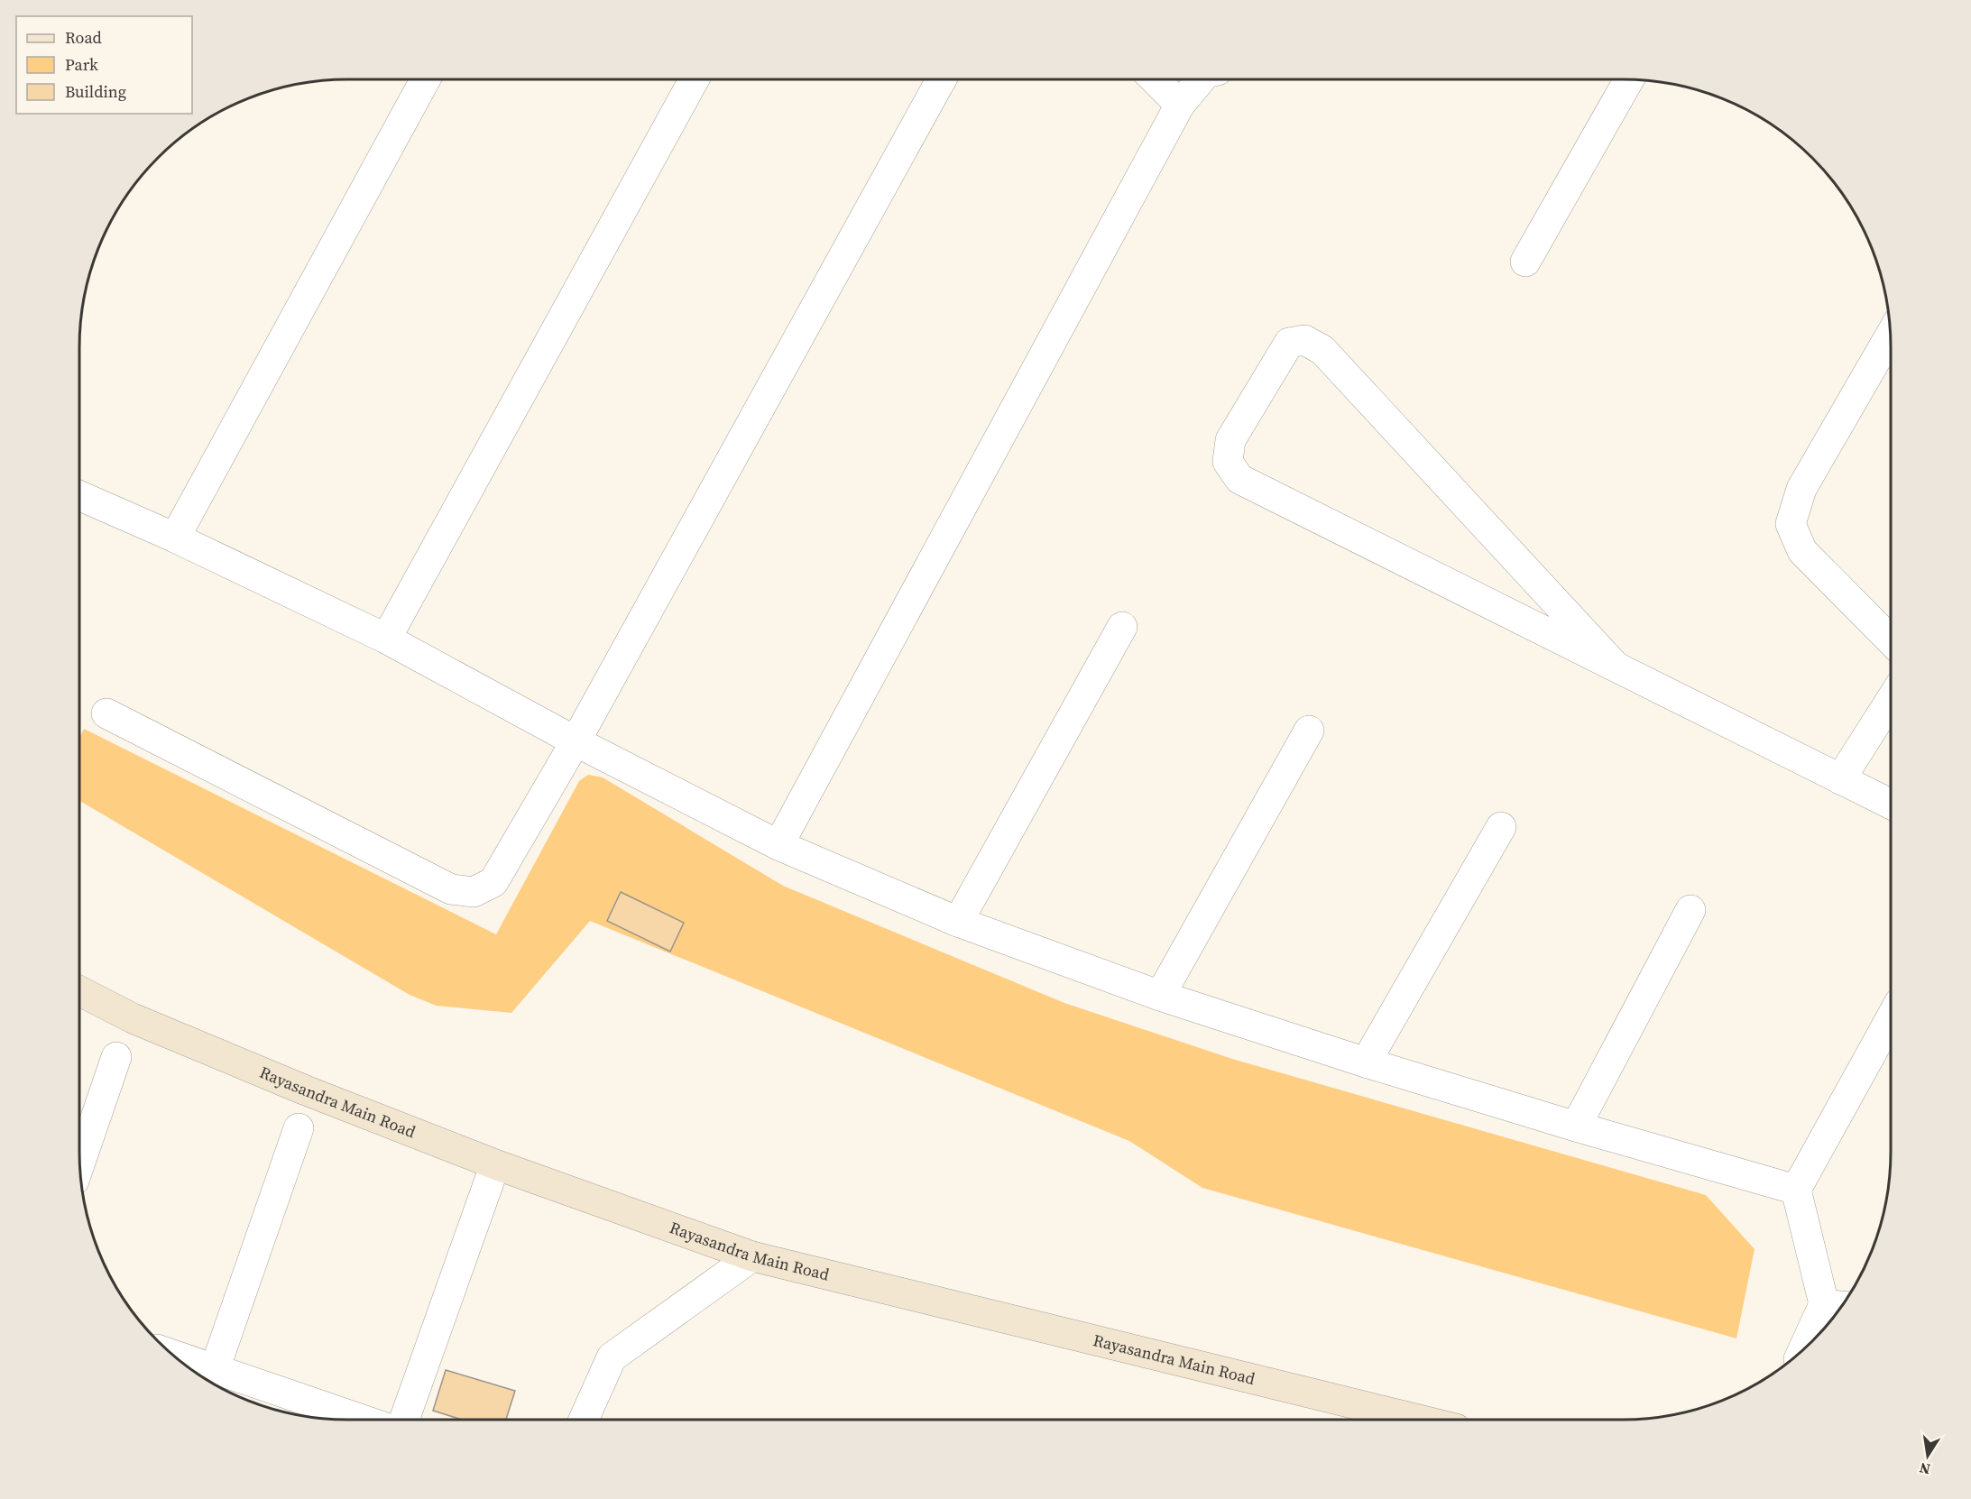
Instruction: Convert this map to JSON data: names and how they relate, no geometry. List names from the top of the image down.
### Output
{
  "streets": {
    "street": ["Rayasandra Main Road"]
  },
  "legend": ["Road", "Park", "Building"],
  "north": "bottom"
}
